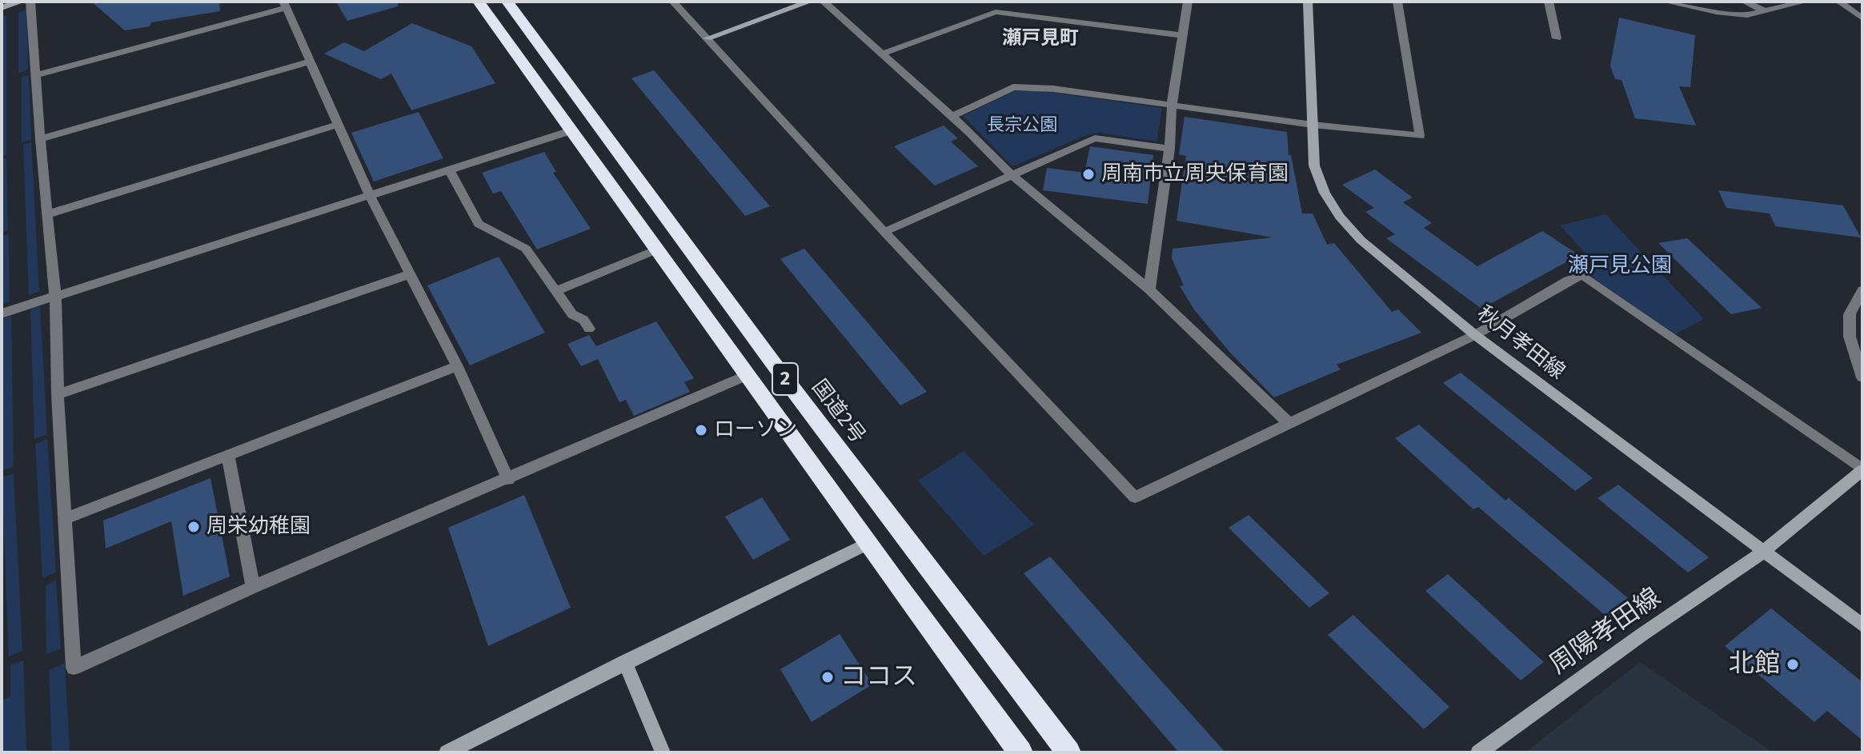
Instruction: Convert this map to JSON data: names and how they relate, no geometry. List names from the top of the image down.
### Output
{
  "streets": {
    "highway": ["2", "国道2号"],
    "street": ["秋月孝田線", "周陽孝田線"]
  },
  "crossings": [
    ["秋月孝田線", "周陽孝田線"]
  ],
  "districts": ["瀬戸見町"],
  "parks": ["長宗公園", "瀬戸見公園"],
  "places": [
    "周南市立周央保育園",
    "ローソン",
    "周栄幼稚園",
    "北館",
    "ココス"
  ]
}
